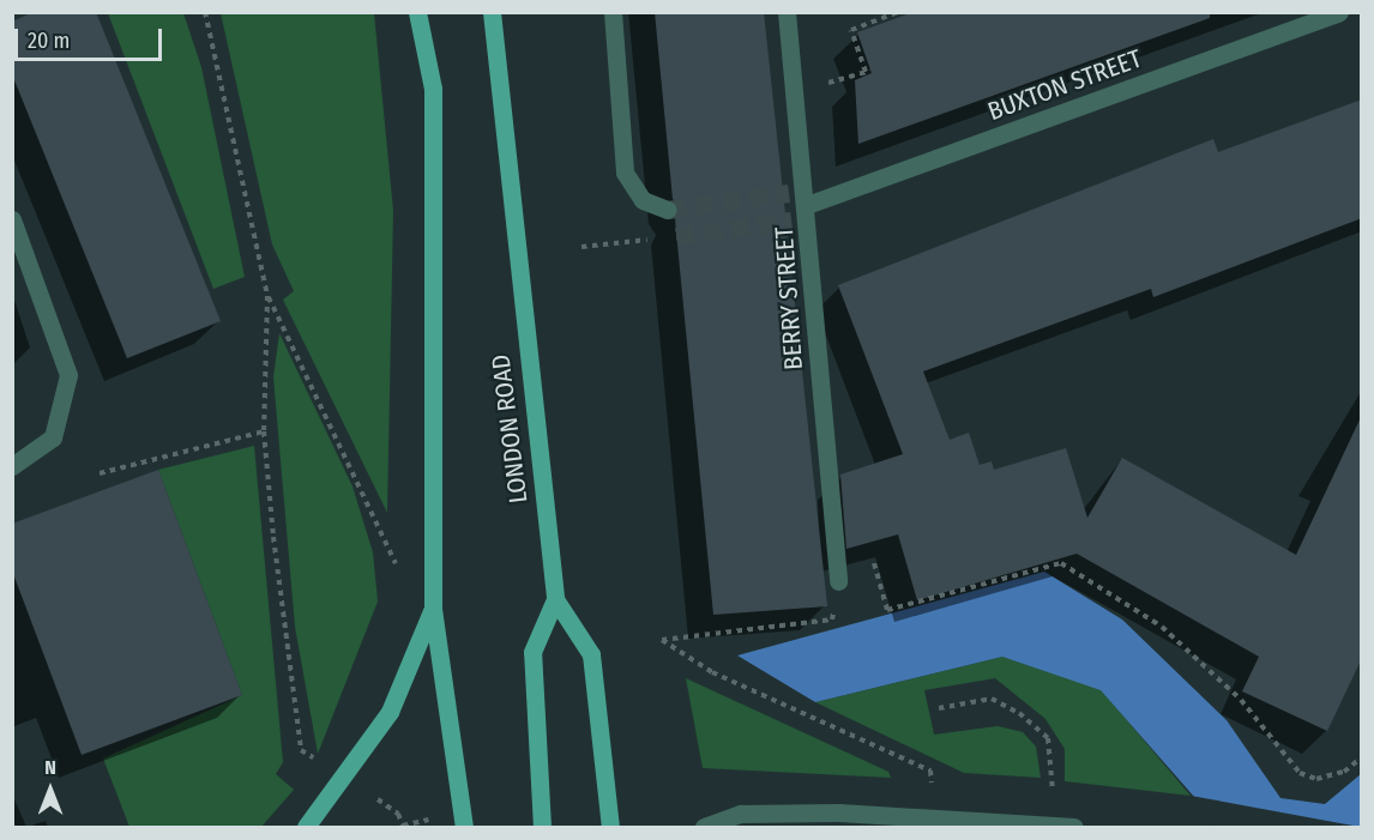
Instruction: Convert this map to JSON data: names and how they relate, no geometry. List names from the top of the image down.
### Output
{
  "streets": {
    "main road": ["LONDON ROAD"],
    "street": ["BUXTON STREET", "BERRY STREET"]
  },
  "crossings": [
    ["BUXTON STREET", "BERRY STREET"]
  ],
  "scale_bar": "20 m",
  "north": "top"
}
